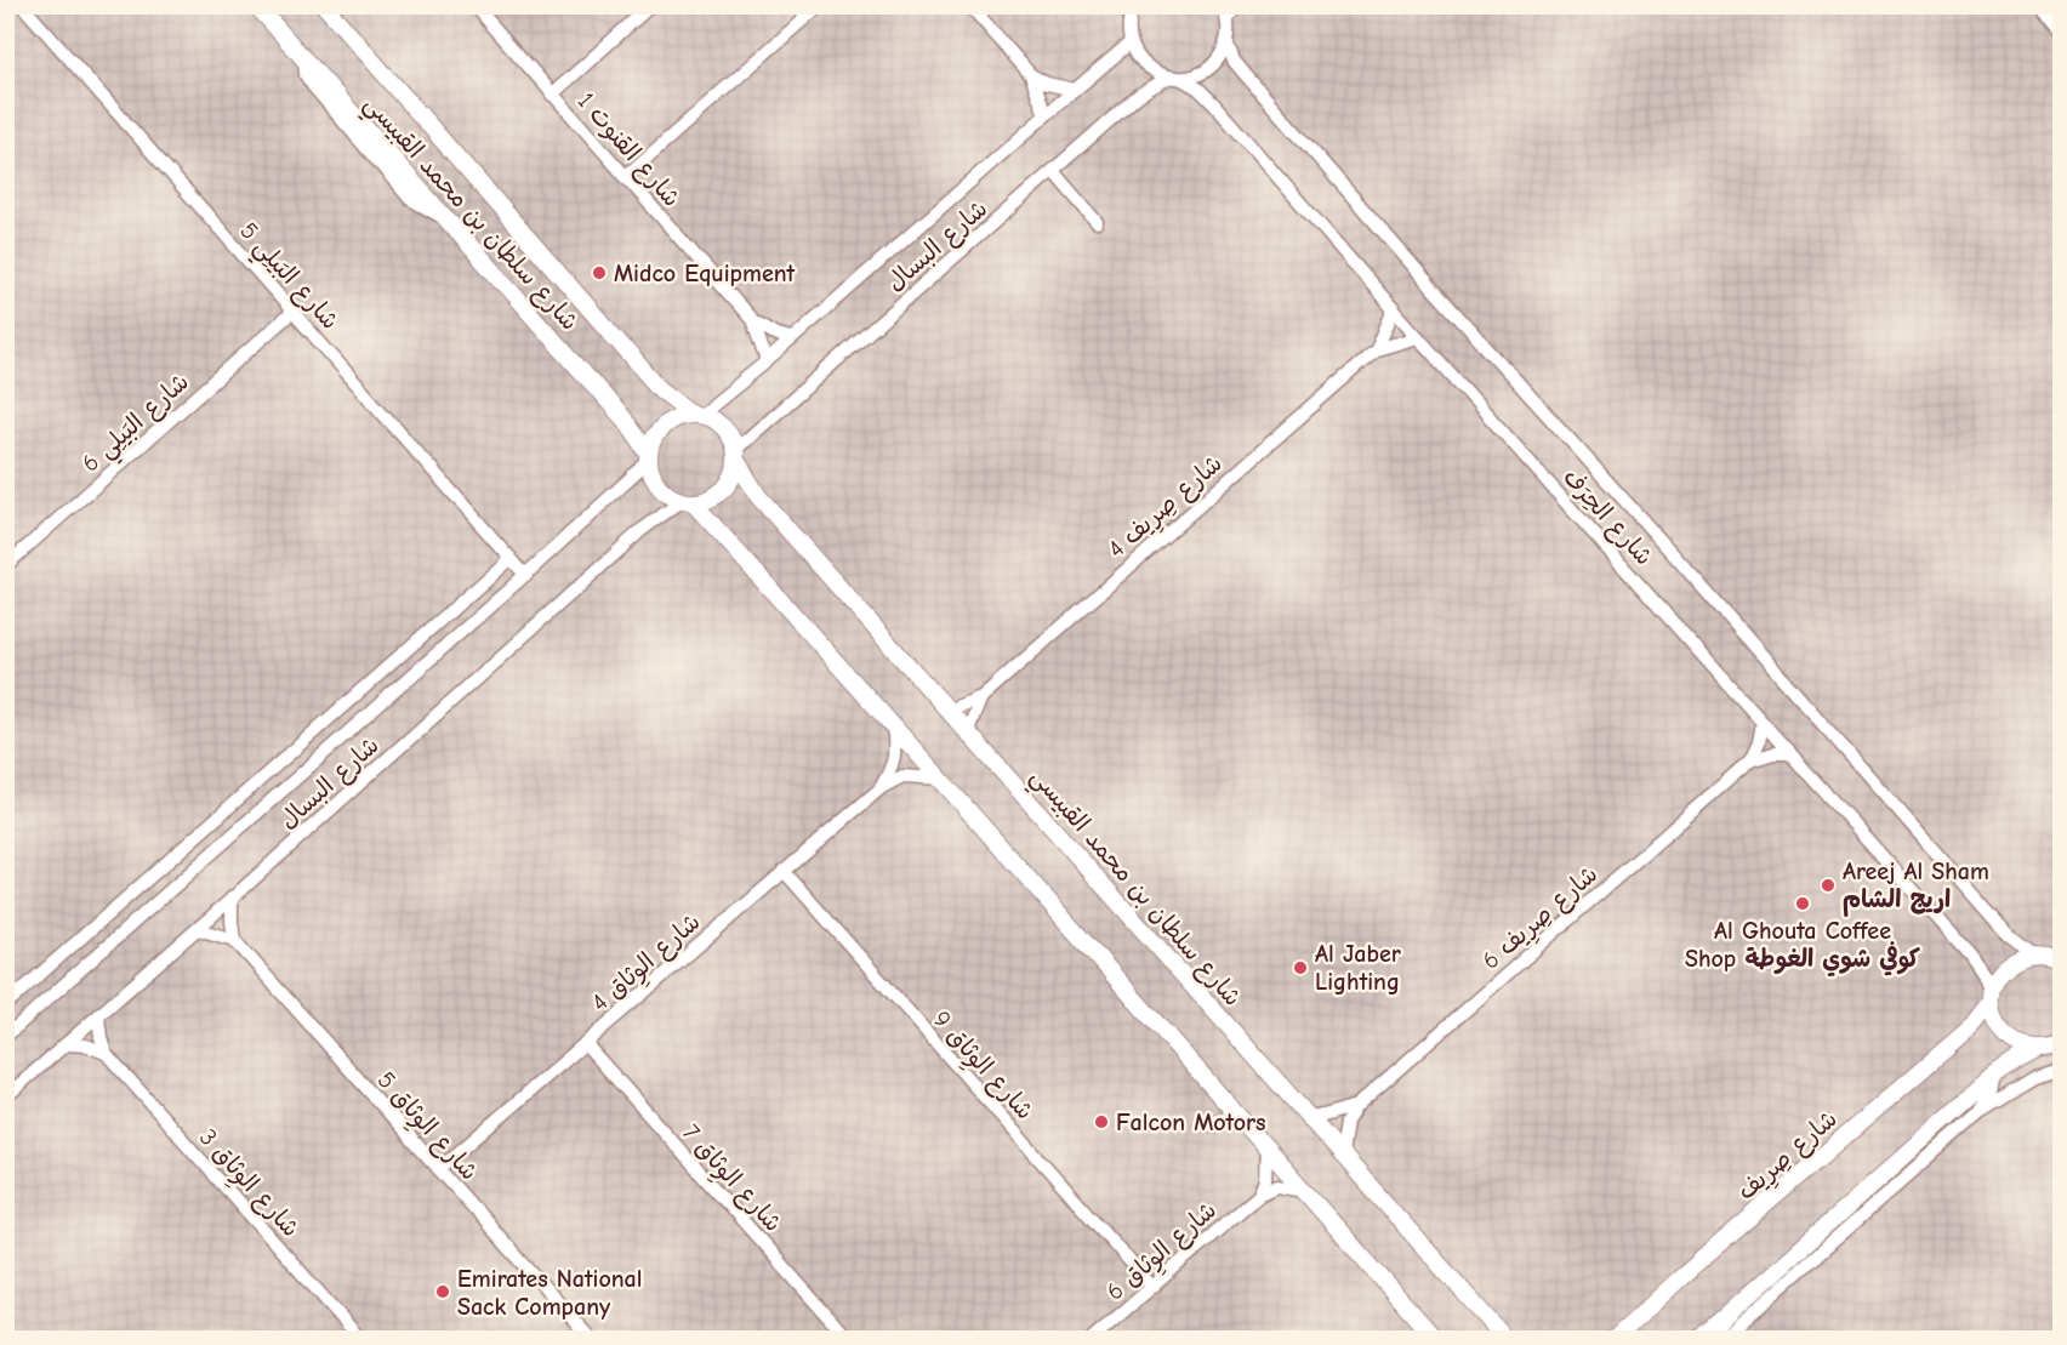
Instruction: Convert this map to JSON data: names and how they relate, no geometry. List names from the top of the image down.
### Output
{
  "streets": {
    "main road": ["شارع سلطان بن محمد القبيسي", "شارع صِرِيف"],
    "street": [
      "شارع القنوت 1",
      "شارع البسال",
      "شارع البَيلِي 5",
      "شارع البَيلِي 6",
      "شارع صِرِيف 4",
      "شارع الحِرَف",
      "شارع صِرِيف 6",
      "شارع الوِثاق 4",
      "شارع الوِثاق 9",
      "شارع الوِثاق 5",
      "شارع الوِثاق 7",
      "شارع الوِثاق 3",
      "شارع الوِثاق 6"
    ]
  },
  "crossings": [
    ["شارع القنوت 1", "شارع البسال"],
    ["شارع سلطان بن محمد القبيسي", "شارع البسال"],
    ["شارع سلطان بن محمد القبيسي", "شارع صِرِيف 4"],
    ["شارع سلطان بن محمد القبيسي", "شارع صِرِيف 6"],
    ["شارع البسال", "شارع البَيلِي 5"],
    ["شارع البسال", "شارع الحِرَف"],
    ["شارع البَيلِي 5", "شارع البَيلِي 6"],
    ["شارع صِرِيف 4", "شارع الحِرَف"],
    ["شارع الحِرَف", "شارع صِرِيف 6"],
    ["شارع الحِرَف", "شارع صِرِيف"],
    ["شارع الوِثاق 4", "شارع الوِثاق 9"],
    ["شارع الوِثاق 4", "شارع الوِثاق 5"],
    ["شارع الوِثاق 4", "شارع الوِثاق 7"],
    ["شارع الوِثاق 9", "شارع الوِثاق 6"]
  ],
  "places": [
    "Midco Equipment",
    "Areej Al Sham اريج الشام",
    "Al Ghouta Coffee Shop كوفي شوي الغوطة",
    "Al Jaber Lighting",
    "Falcon Motors",
    "Emirates National Sack Company"
  ]
}
